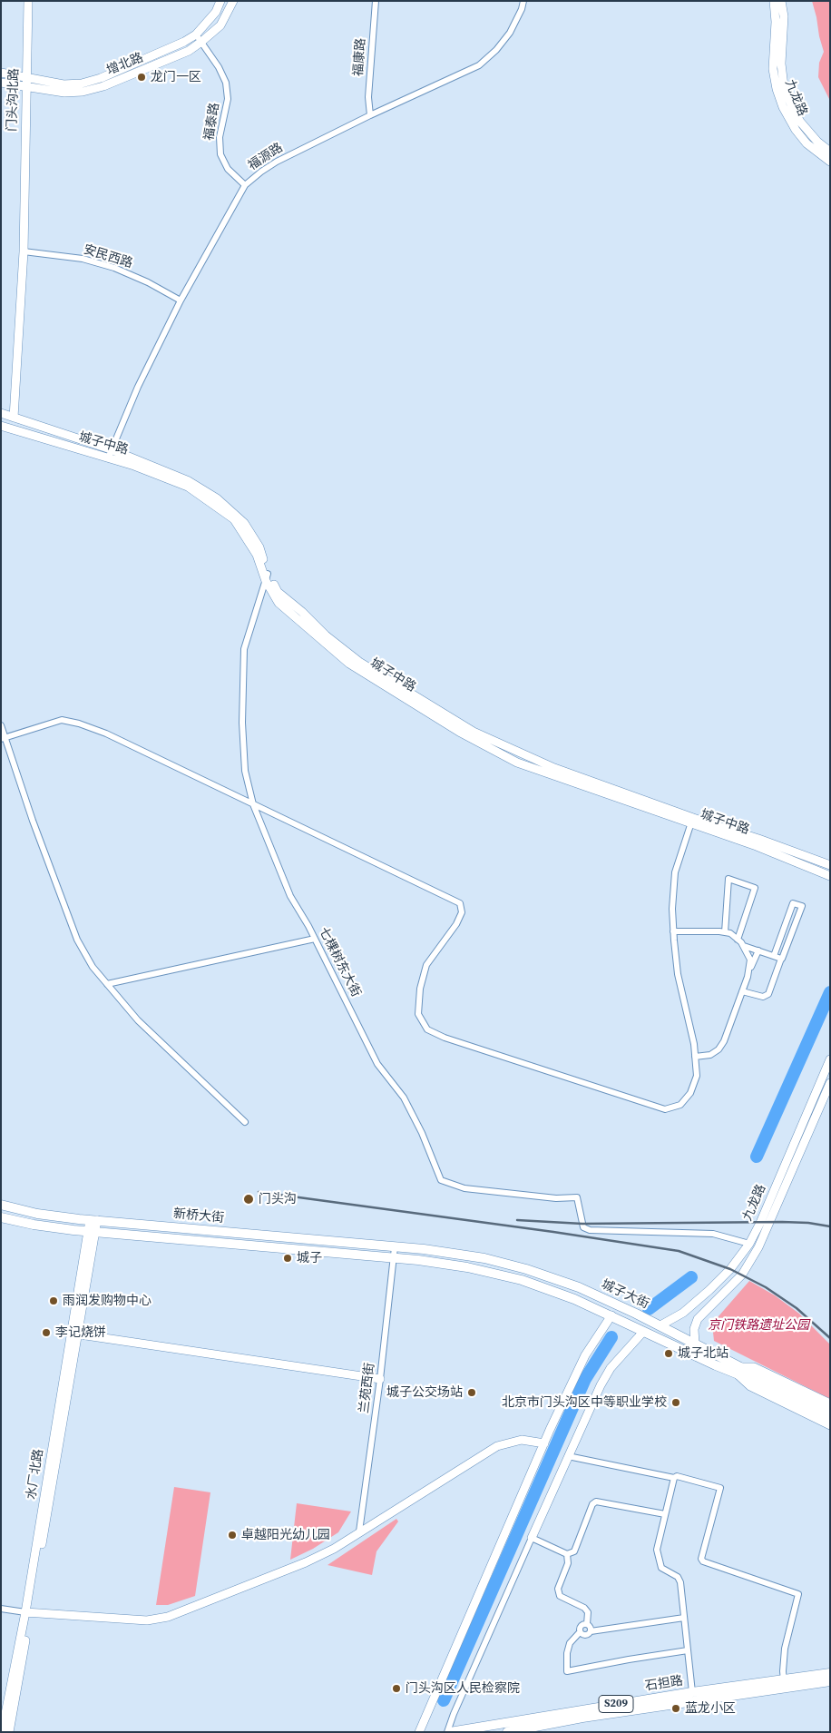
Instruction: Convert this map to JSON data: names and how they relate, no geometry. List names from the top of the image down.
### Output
{
  "streets": {
    "main road": [
      "新桥大街",
      "城子大街",
      "石担路",
      "S209"
    ],
    "street": [
      "福康路",
      "增北路",
      "九龙路",
      "门头沟北路",
      "福泰路",
      "福源路",
      "安民西路",
      "城子中路",
      "七棵树东大街",
      "兰苑西街",
      "水厂北路"
    ]
  },
  "crossings": [
    ["福康路", "福源路"],
    ["增北路", "门头沟北路"],
    ["增北路", "福泰路"],
    ["九龙路", "七棵树东大街"],
    ["九龙路", "城子大街"],
    ["门头沟北路", "安民西路"],
    ["门头沟北路", "城子中路"],
    ["福泰路", "福源路"],
    ["福源路", "安民西路"],
    ["福源路", "城子中路"],
    ["城子中路", "七棵树东大街"],
    ["新桥大街", "城子大街"],
    ["新桥大街", "兰苑西街"],
    ["新桥大街", "水厂北路"],
    ["城子大街", "兰苑西街"]
  ],
  "parks": ["京门铁路遗址公园"],
  "places": [
    "龙门一区",
    "门头沟",
    "城子",
    "雨润发购物中心",
    "李记烧饼",
    "城子北站",
    "城子公交场站",
    "北京市门头沟区中等职业学校",
    "卓越阳光幼儿园",
    "门头沟区人民检察院",
    "蓝龙小区"
  ]
}
